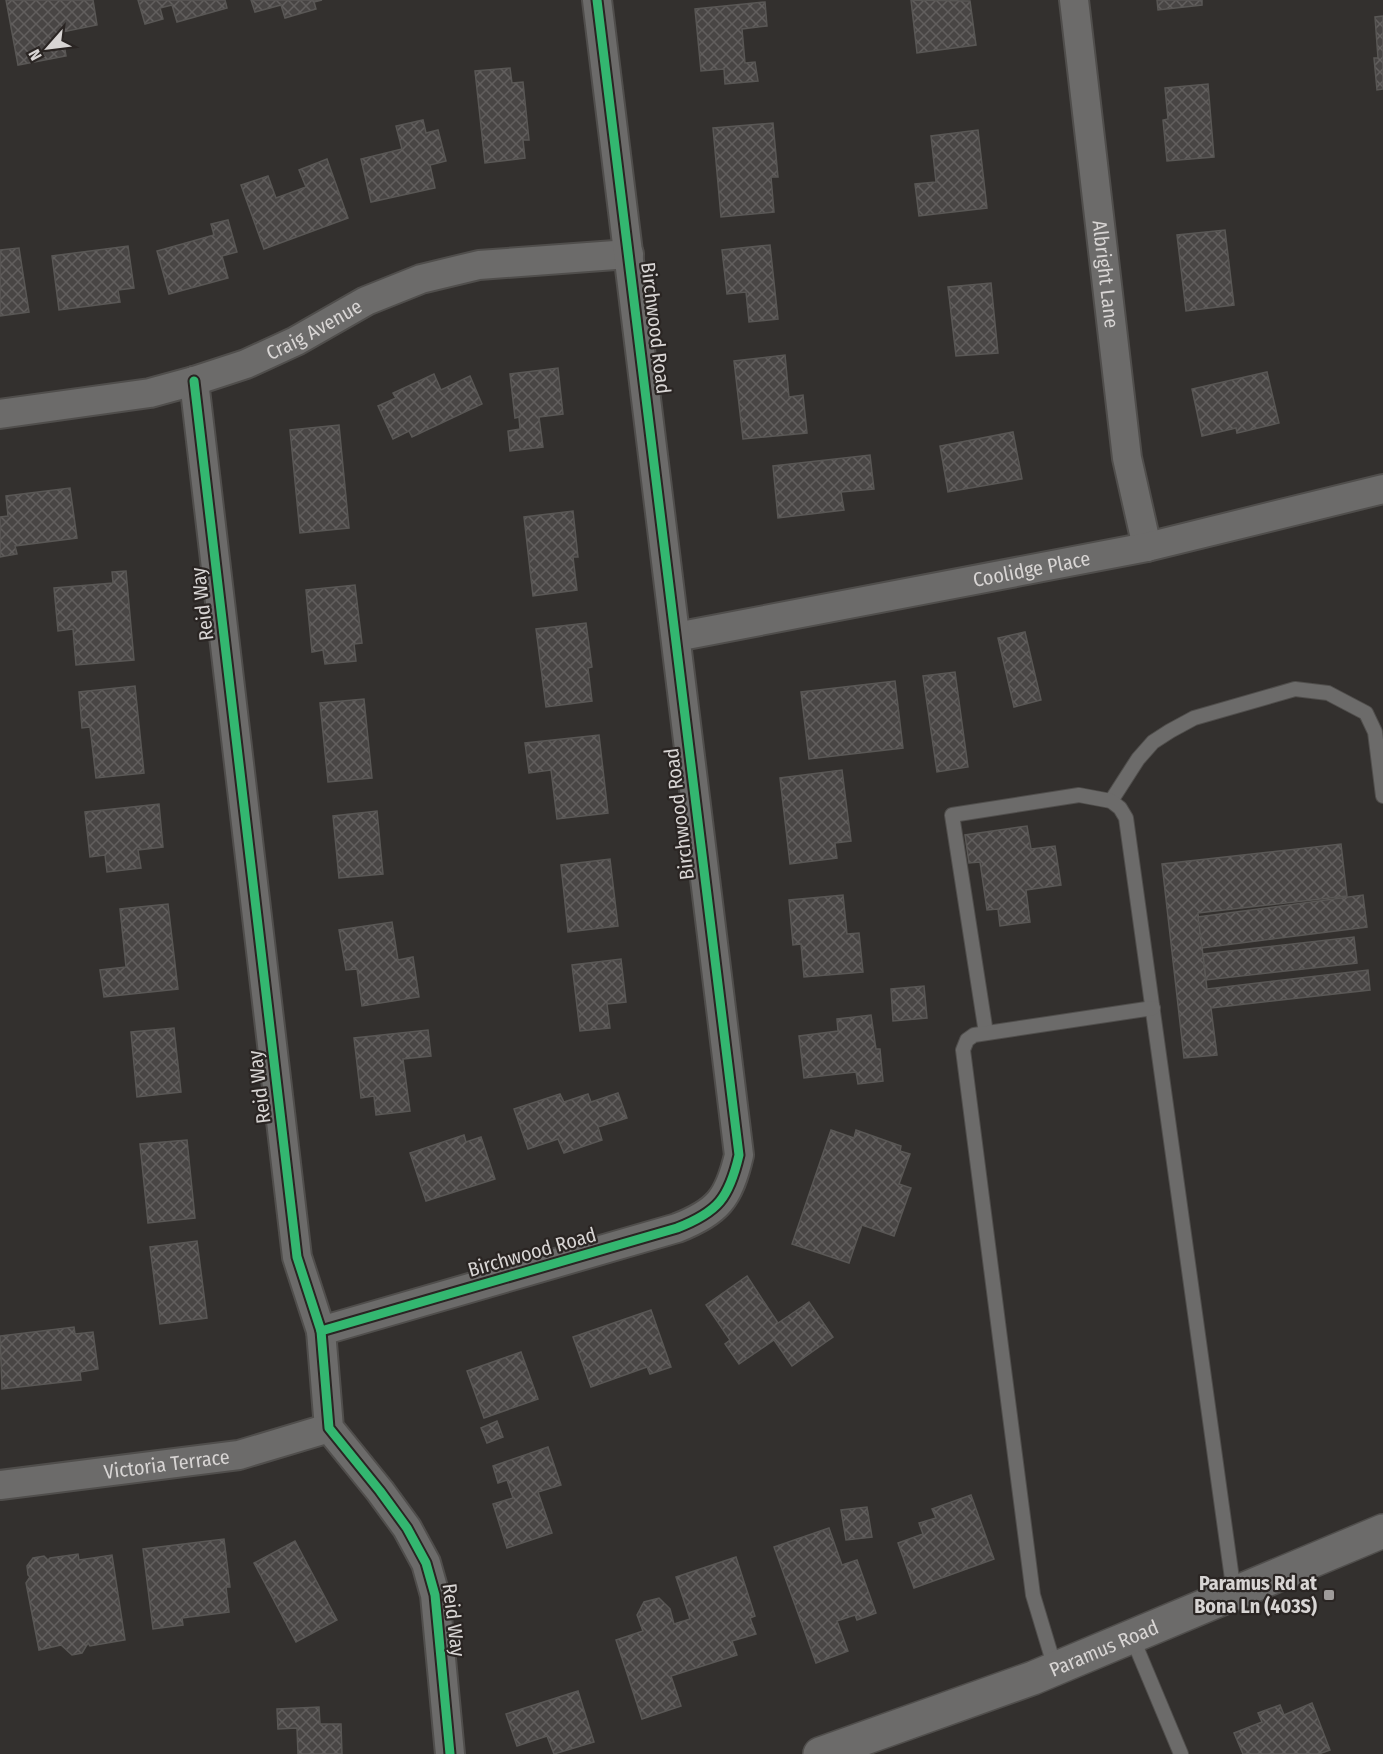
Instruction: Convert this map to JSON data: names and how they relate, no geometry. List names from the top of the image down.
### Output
{
  "streets": {
    "main road": ["Paramus Road"],
    "street": [
      "Albright Lane",
      "Birchwood Road",
      "Craig Avenue",
      "Coolidge Place",
      "Reid Way",
      "Victoria Terrace"
    ]
  },
  "crossings": [
    ["Albright Lane", "Coolidge Place"],
    ["Birchwood Road", "Craig Avenue"],
    ["Birchwood Road", "Coolidge Place"],
    ["Birchwood Road", "Reid Way"],
    ["Craig Avenue", "Reid Way"],
    ["Reid Way", "Victoria Terrace"]
  ],
  "places": {
    "transit": ["Paramus Rd at Bona Ln (403S)"]
  },
  "north": "bottom left"
}
